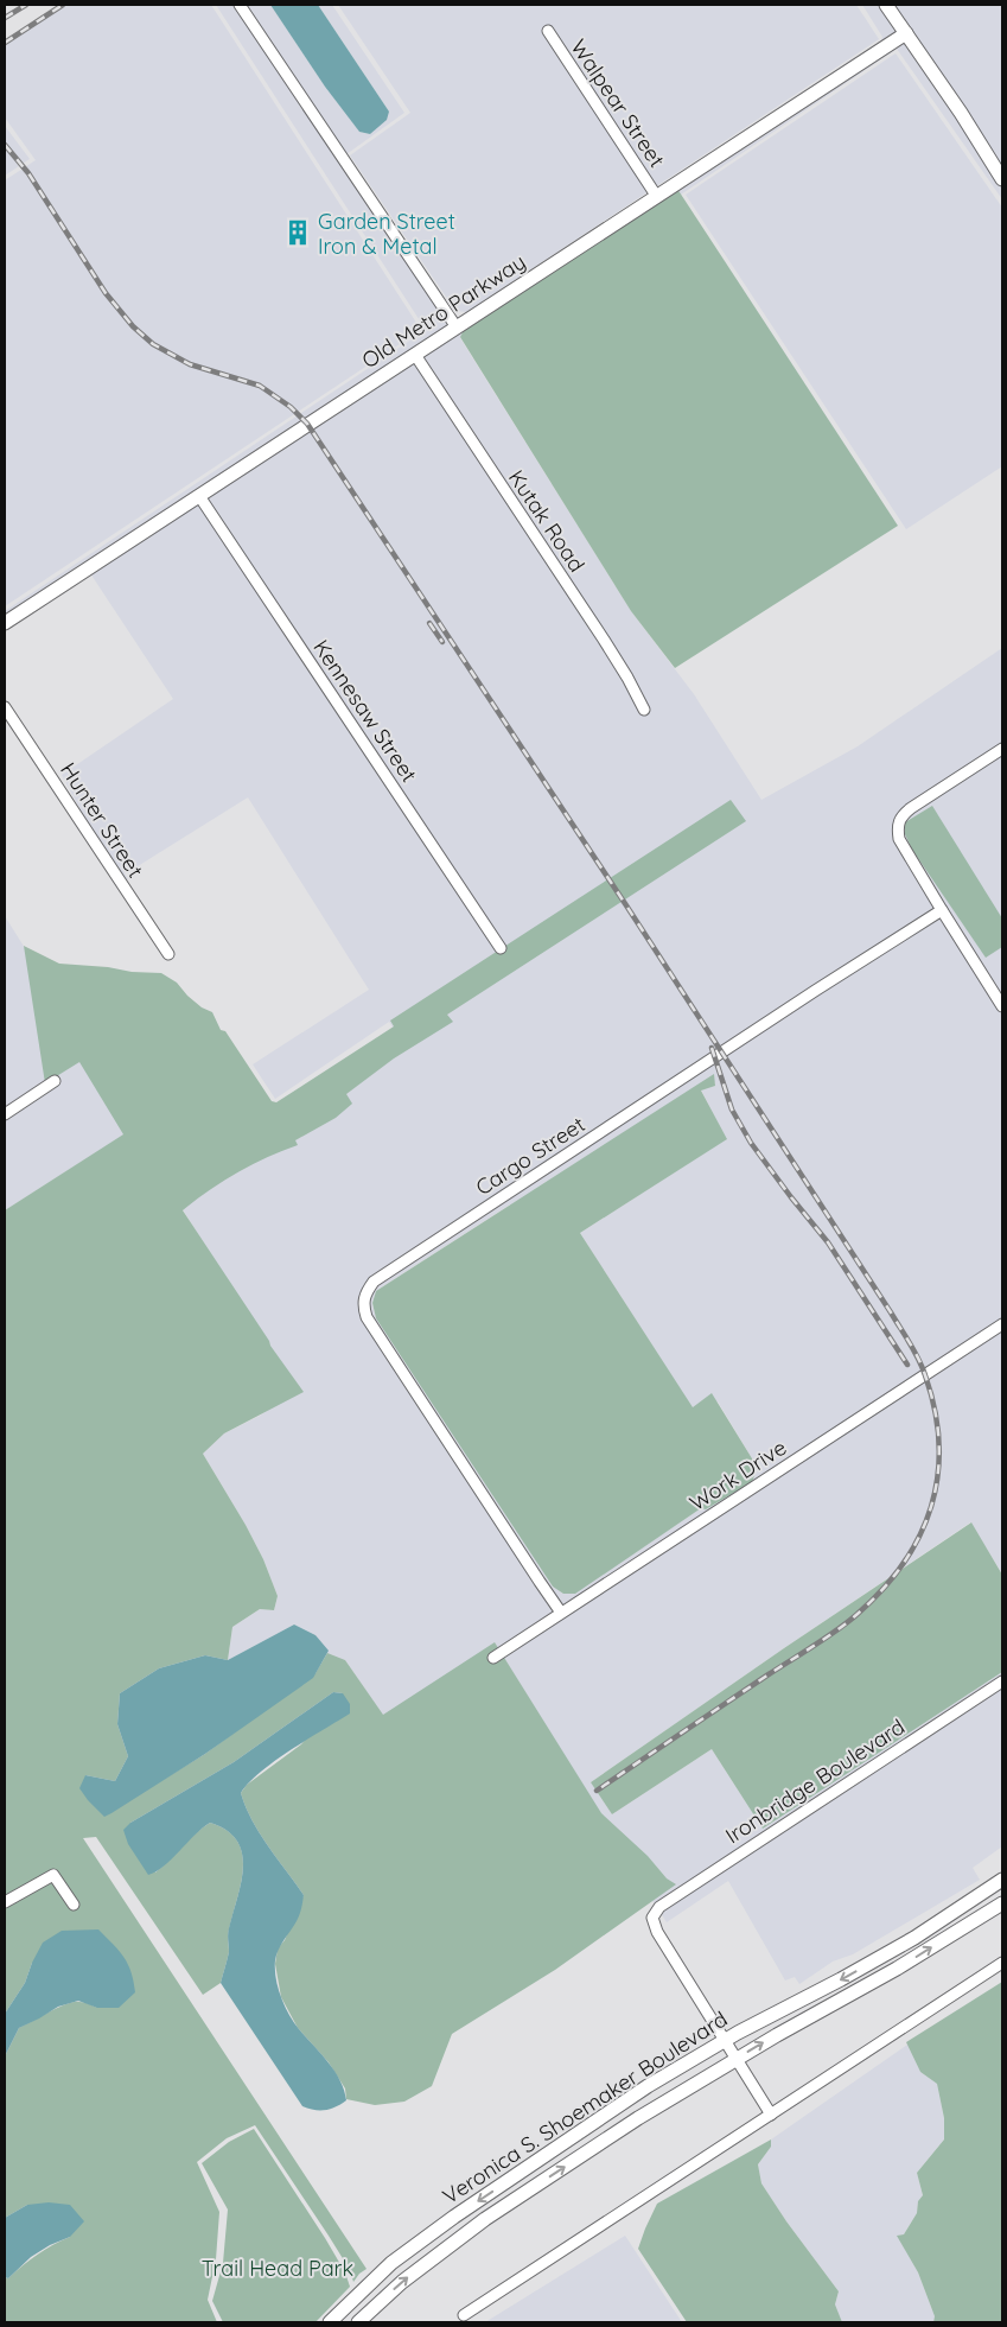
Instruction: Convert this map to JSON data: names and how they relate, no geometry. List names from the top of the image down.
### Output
{
  "streets": {
    "street": [
      "Walpear Street",
      "Old Metro Parkway",
      "Kutak Road",
      "Kennesaw Street",
      "Hunter Street",
      "Cargo Street",
      "Work Drive",
      "Ironbridge Boulevard",
      "Veronica S. Shoemaker Boulevard"
    ]
  },
  "crossings": [
    ["Walpear Street", "Old Metro Parkway"],
    ["Old Metro Parkway", "Kutak Road"],
    ["Old Metro Parkway", "Kennesaw Street"],
    ["Cargo Street", "Work Drive"],
    ["Ironbridge Boulevard", "Veronica S. Shoemaker Boulevard"]
  ],
  "parks": ["Trail Head Park"],
  "places": {
    "building": ["Garden Street Iron & Metal"]
  }
}
